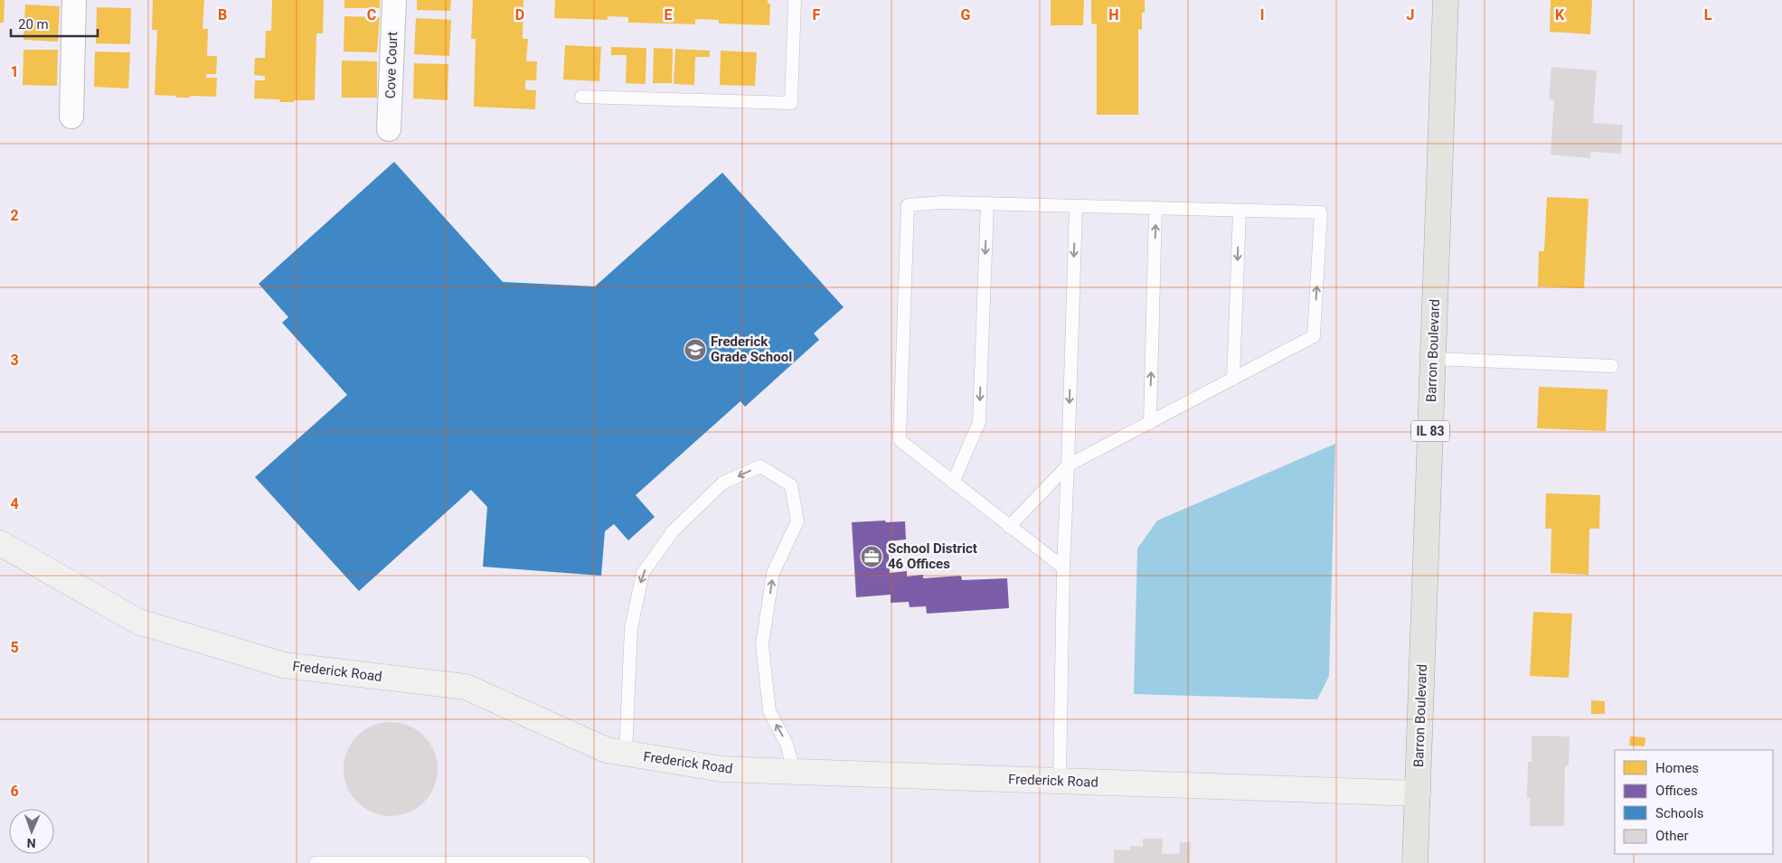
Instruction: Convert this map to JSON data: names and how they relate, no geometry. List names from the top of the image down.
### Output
{
  "streets": {
    "main road": ["Barron Boulevard", "IL 83"],
    "street": ["Cove Court", "Frederick Road"]
  },
  "crossings": [
    ["Barron Boulevard", "Frederick Road"]
  ],
  "places": {
    "school or university": ["Frederick Grade School"],
    "office": ["School District 46 Offices"]
  },
  "legend": [
    "Homes",
    "Offices",
    "Schools",
    "Other"
  ],
  "scale_bar": "20 m",
  "north": "bottom",
  "grid": {
    "columns": [
      "B",
      "C",
      "D",
      "E",
      "F",
      "G",
      "H",
      "I",
      "J",
      "K",
      "L"
    ],
    "rows": [
      "1",
      "2",
      "3",
      "4",
      "5",
      "6"
    ]
  }
}
